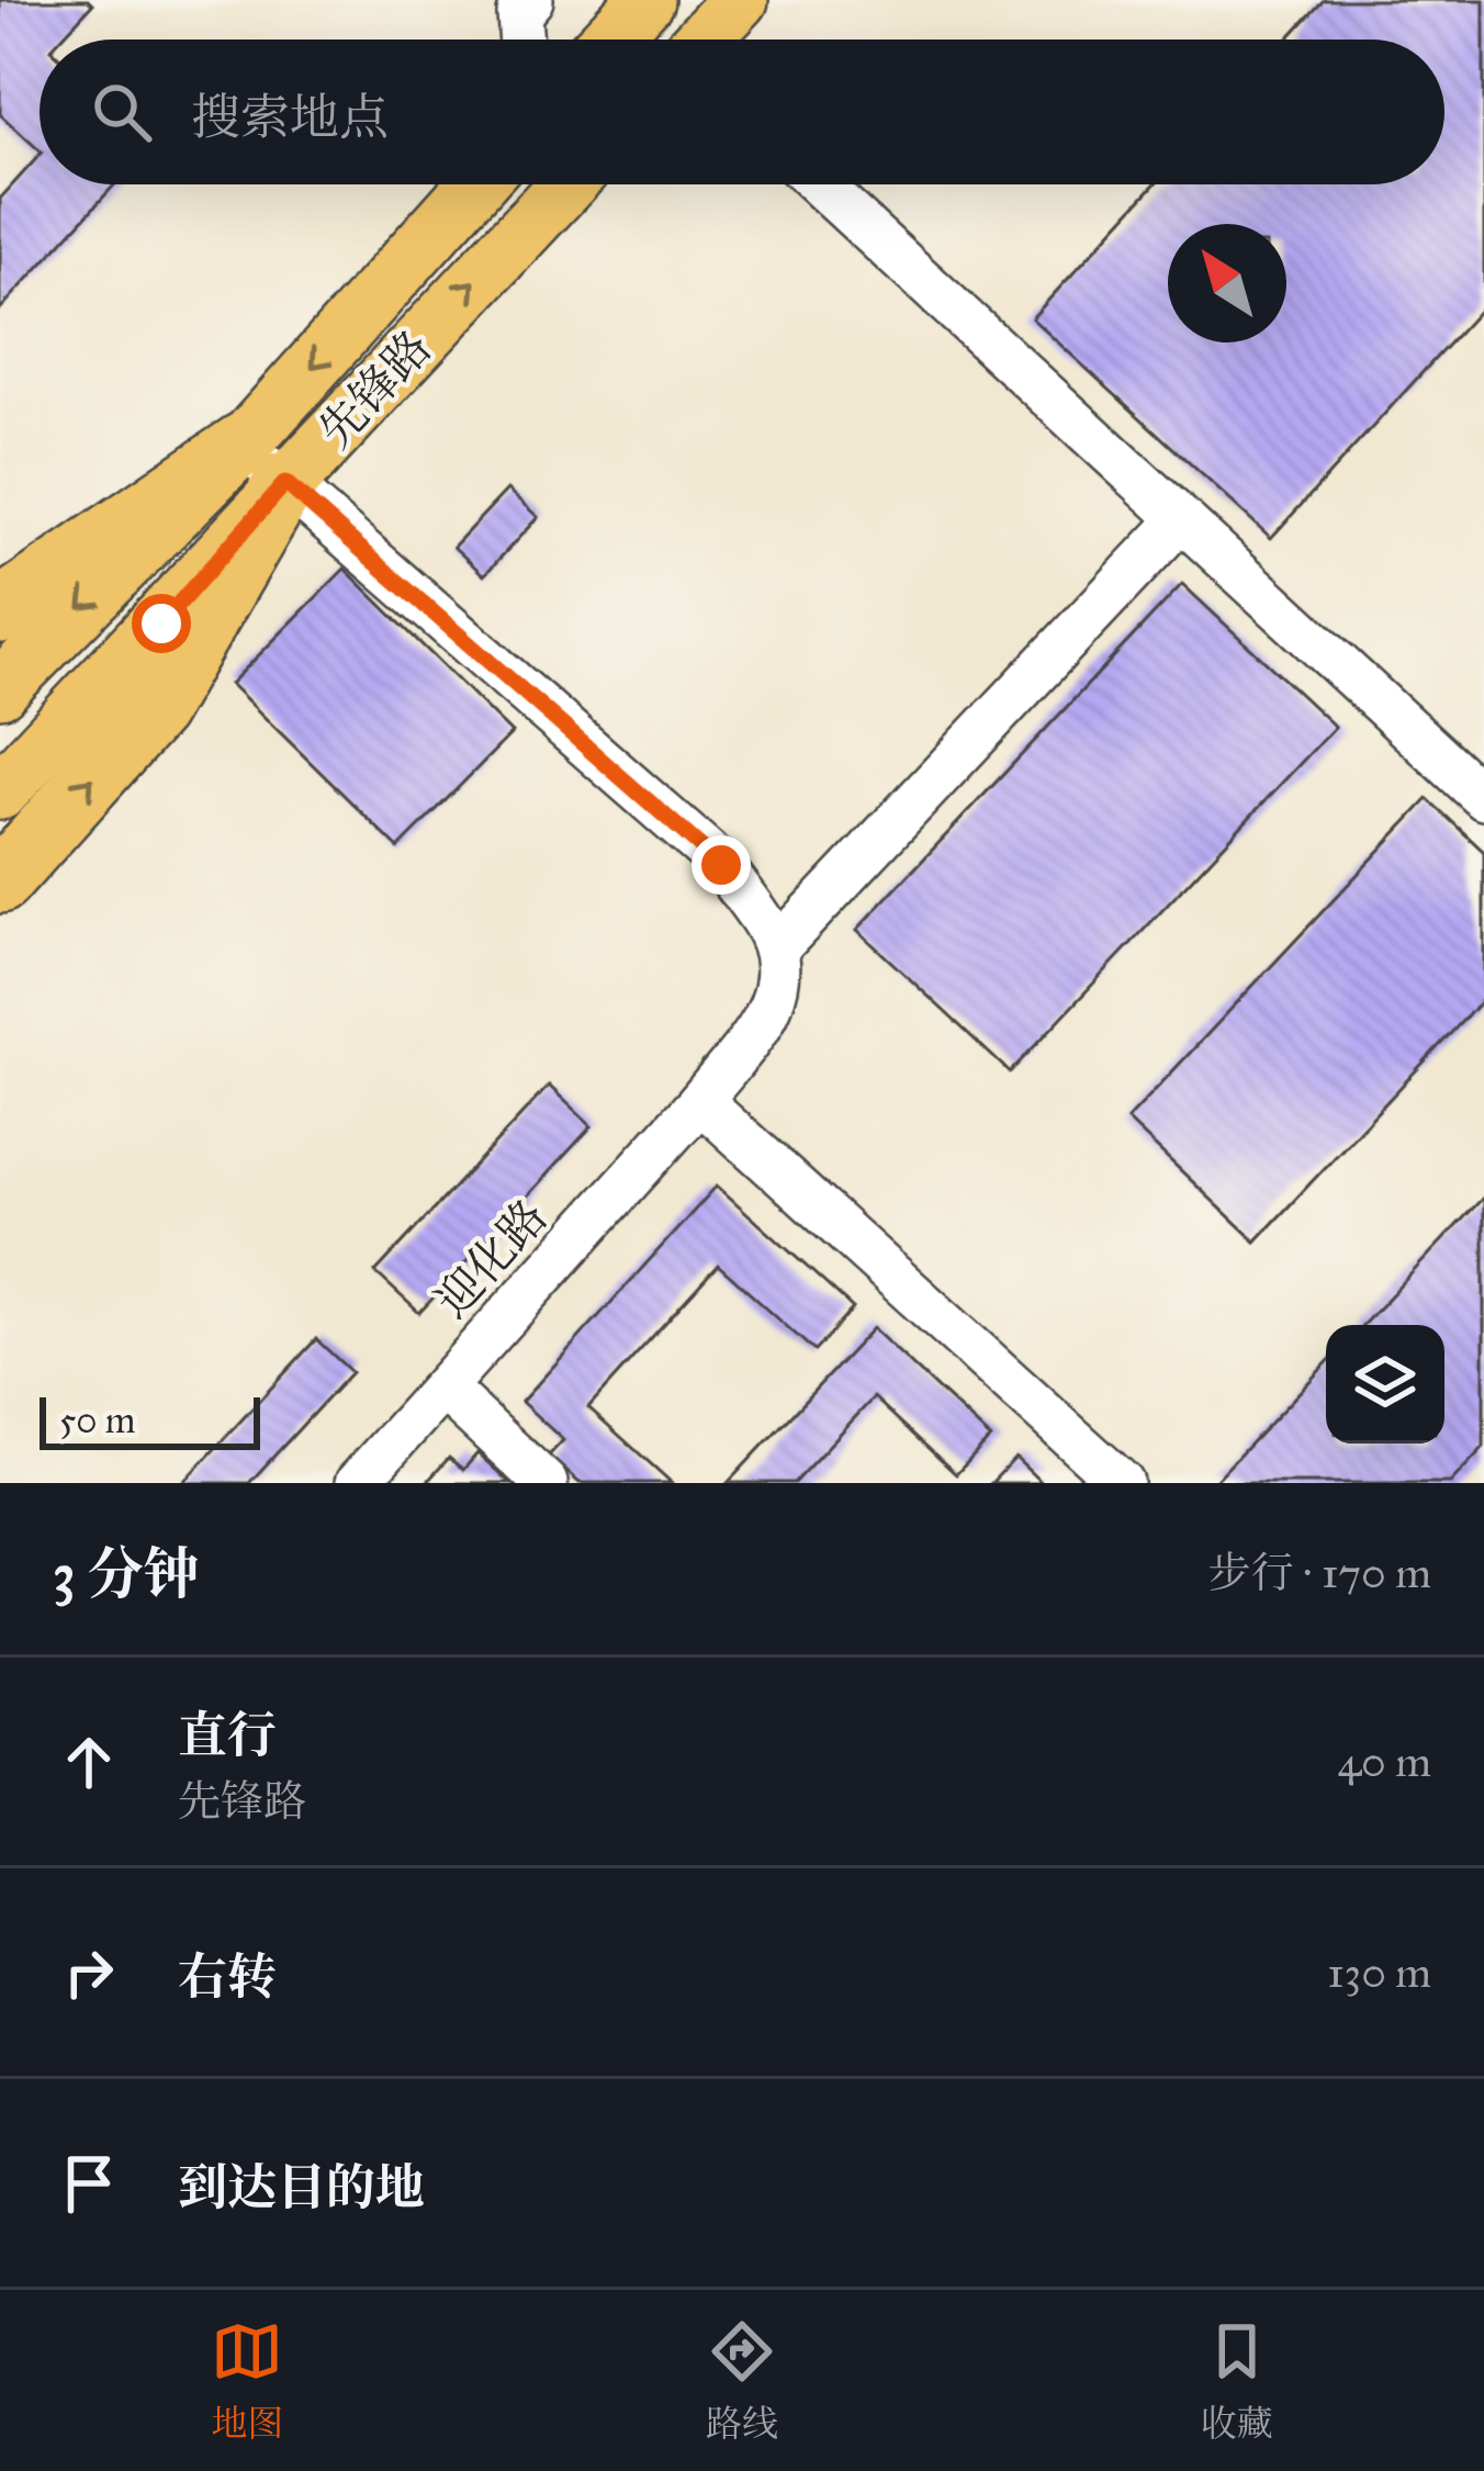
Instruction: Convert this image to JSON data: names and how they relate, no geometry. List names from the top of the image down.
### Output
{
  "streets": {
    "main road": ["先锋路"],
    "street": ["迎化路"]
  },
  "scale_bar": "50 m",
  "north": "top left",
  "page": {
    "search": "搜索地点",
    "scale": "50 m",
    "heading": ["3 分钟", "步行 · 170 m"],
    "list": [
      ["直行", "先锋路", "40 m"],
      ["右转", "130 m"],
      "到达目的地"
    ],
    "nav": ["地图", "路线", "收藏"]
  }
}
